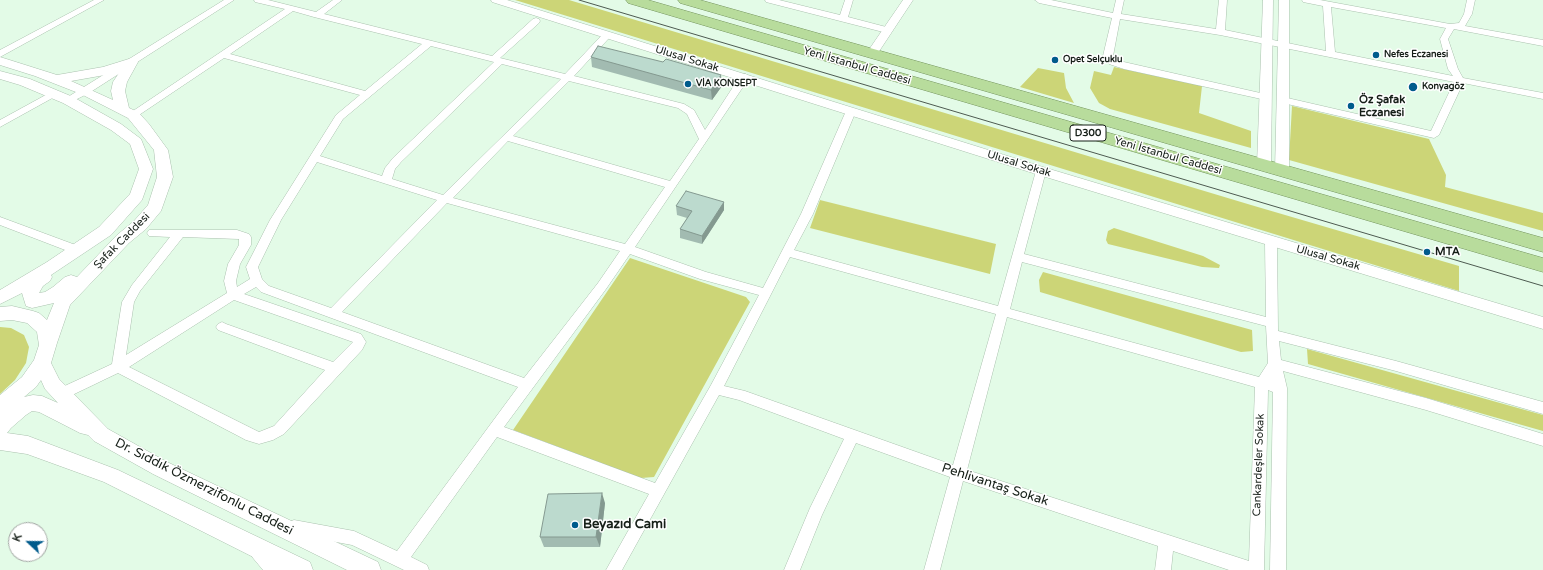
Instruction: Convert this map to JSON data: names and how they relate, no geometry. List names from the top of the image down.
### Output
{
  "streets": {
    "highway": ["Yeni İstanbul Caddesi", "D300"],
    "main road": ["Şafak Caddesi", "Dr. Sıddık Özmerzifonlu Caddesi"],
    "street": ["Ulusal Sokak", "Cankardeşler Sokak", "Pehlivantaş Sokak"]
  },
  "crossings": [
    ["Ulusal Sokak", "Cankardeşler Sokak"],
    ["Şafak Caddesi", "Dr. Sıddık Özmerzifonlu Caddesi"]
  ],
  "places": [
    "Nefes Eczanesi",
    "Opet Selçuklu",
    "VİA KONSEPT",
    "Konyagöz",
    "Öz Şafak Eczanesi",
    "MTA",
    "Beyazıd Cami"
  ],
  "north": "left"
}
